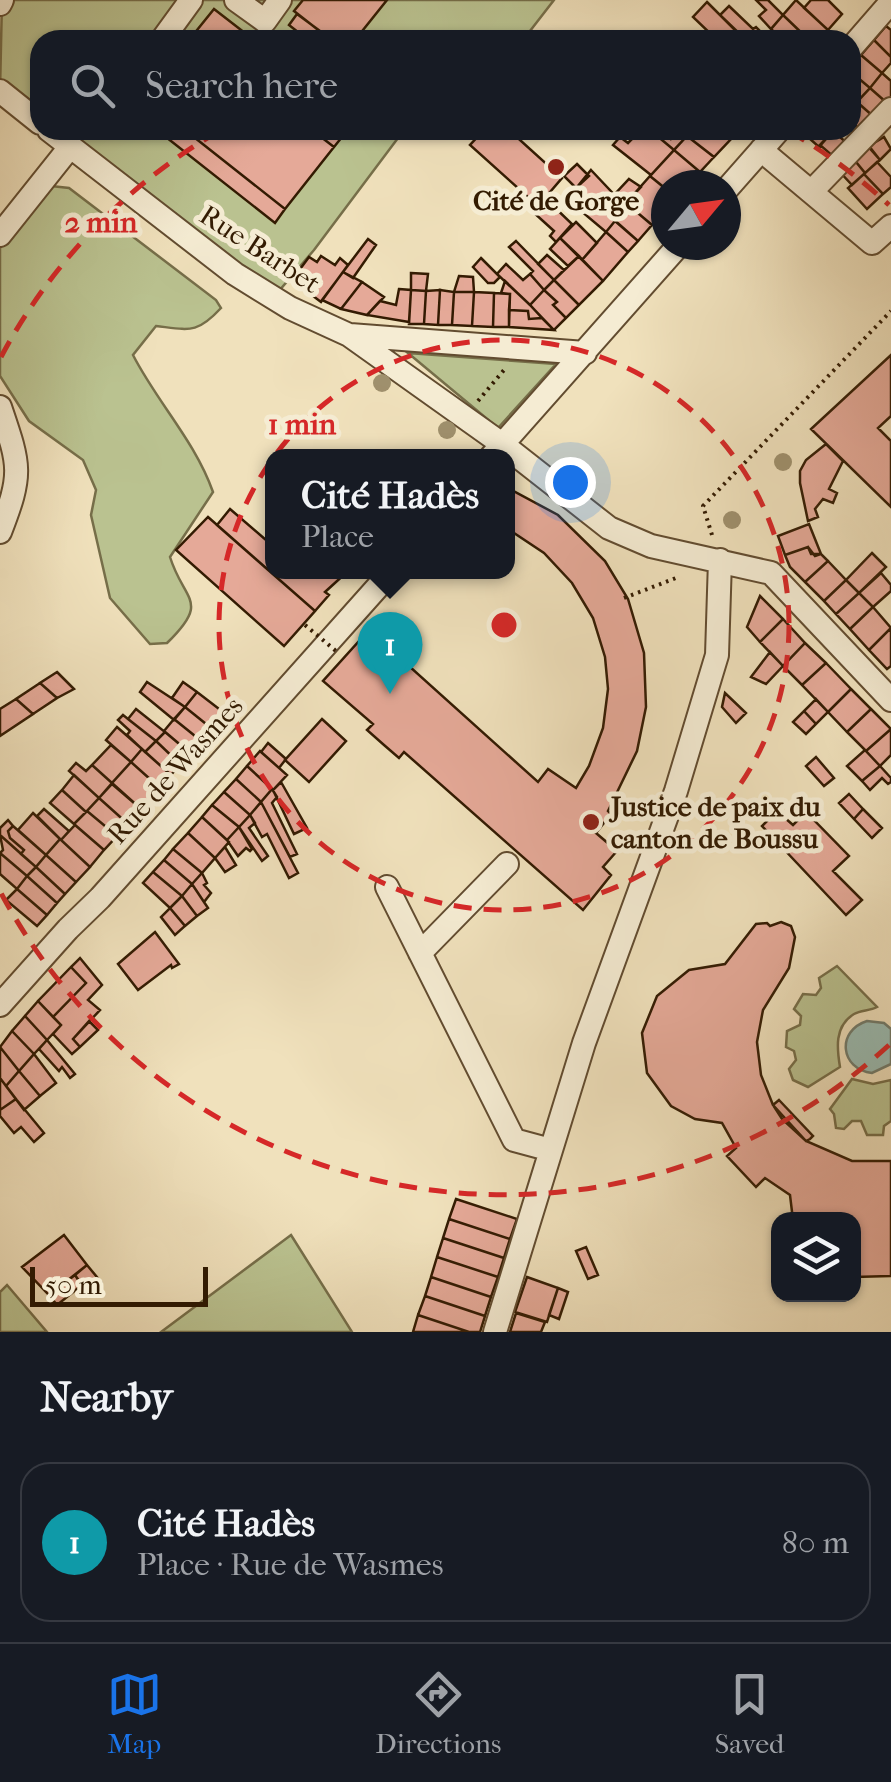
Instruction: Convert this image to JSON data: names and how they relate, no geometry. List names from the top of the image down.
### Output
{
  "streets": {
    "street": ["Rue Barbet", "Rue de Wasmes"]
  },
  "places": ["Cité de Gorge", "Justice de paix du canton de Boussu"],
  "scale_bar": "50 m",
  "north": "top right",
  "page": {
    "search": "Search here",
    "popup": ["Cité Hadès", "Place"],
    "pins": "1",
    "scale": "50 m",
    "heading": "Nearby",
    "list": [
      {
        "mark": "1",
        "name": "Cité Hadès",
        "note": "Place · Rue de Wasmes",
        "value": "80 m"
      }
    ],
    "nav": ["Map", "Directions", "Saved"]
  },
  "rings": ["2 min", "1 min"]
}
